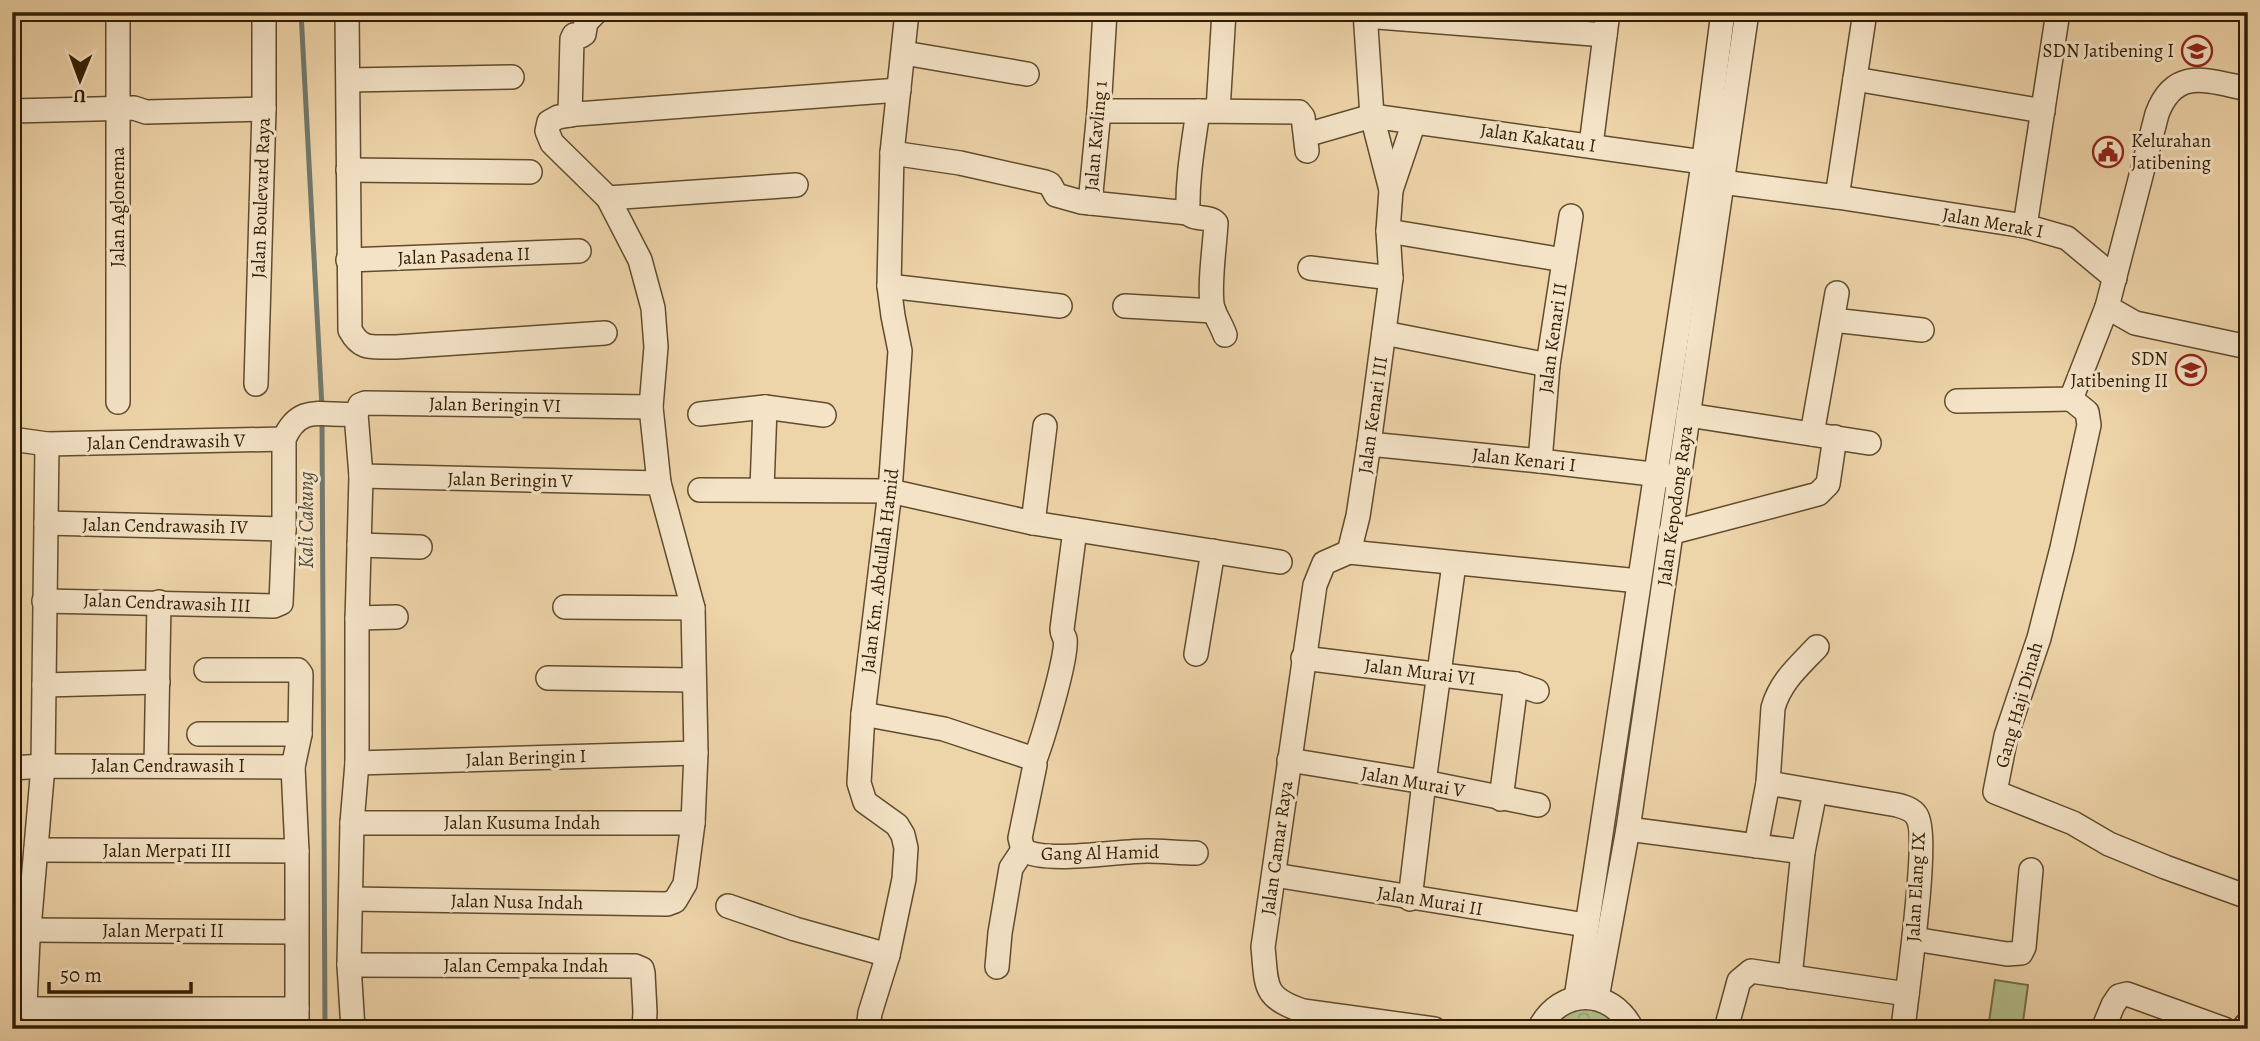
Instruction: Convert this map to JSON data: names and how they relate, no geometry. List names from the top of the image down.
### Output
{
  "streets": {
    "street": [
      "Jalan Kavling 1",
      "Jalan Kakatau I",
      "Jalan Boulevard Raya",
      "Jalan Aglonema",
      "Jalan Merak I",
      "Jalan Pasadena II",
      "Jalan Kenari II",
      "Jalan Beringin VI",
      "Jalan Kenari III",
      "Jalan Cendrawasih V",
      "Jalan Kenari I",
      "Jalan Beringin V",
      "Jalan Kepodong Raya",
      "Jalan Cendrawasih IV",
      "Jalan Km. Abdullah Hamid",
      "Jalan Cendrawasih III",
      "Jalan Murai VI",
      "Gang Haji Dinah",
      "Jalan Beringin I",
      "Jalan Cendrawasih I",
      "Jalan Murai V",
      "Jalan Kusuma Indah",
      "Jalan Camar Raya",
      "Jalan Merpati III",
      "Gang Al Hamid",
      "Jalan Elang IX",
      "Jalan Murai II",
      "Jalan Nusa Indah",
      "Jalan Merpati II",
      "Jalan Cempaka Indah"
    ]
  },
  "crossings": [
    ["Jalan Kakatau I", "Jalan Kenari III"],
    ["Jalan Kakatau I", "Jalan Kepodong Raya"],
    ["Jalan Merak I", "Jalan Kepodong Raya"],
    ["Jalan Kenari II", "Jalan Kenari I"],
    ["Jalan Kenari III", "Jalan Kenari I"],
    ["Jalan Kenari III", "Jalan Camar Raya"],
    ["Jalan Kenari I", "Jalan Kepodong Raya"],
    ["Jalan Kepodong Raya", "Jalan Murai II"],
    ["Jalan Cendrawasih IV", "Jalan Cendrawasih III"],
    ["Jalan Murai VI", "Jalan Murai V"],
    ["Jalan Murai VI", "Jalan Camar Raya"],
    ["Jalan Murai V", "Jalan Camar Raya"],
    ["Jalan Kusuma Indah", "Jalan Nusa Indah"],
    ["Jalan Camar Raya", "Jalan Murai II"]
  ],
  "water": ["Kali Cakung"],
  "places": {
    "school or university": ["SDN Jatibening I", "SDN Jatibening II"],
    "public building": ["Kelurahan Jatibening"]
  },
  "scale_bar": "50 m",
  "north": "bottom"
}
